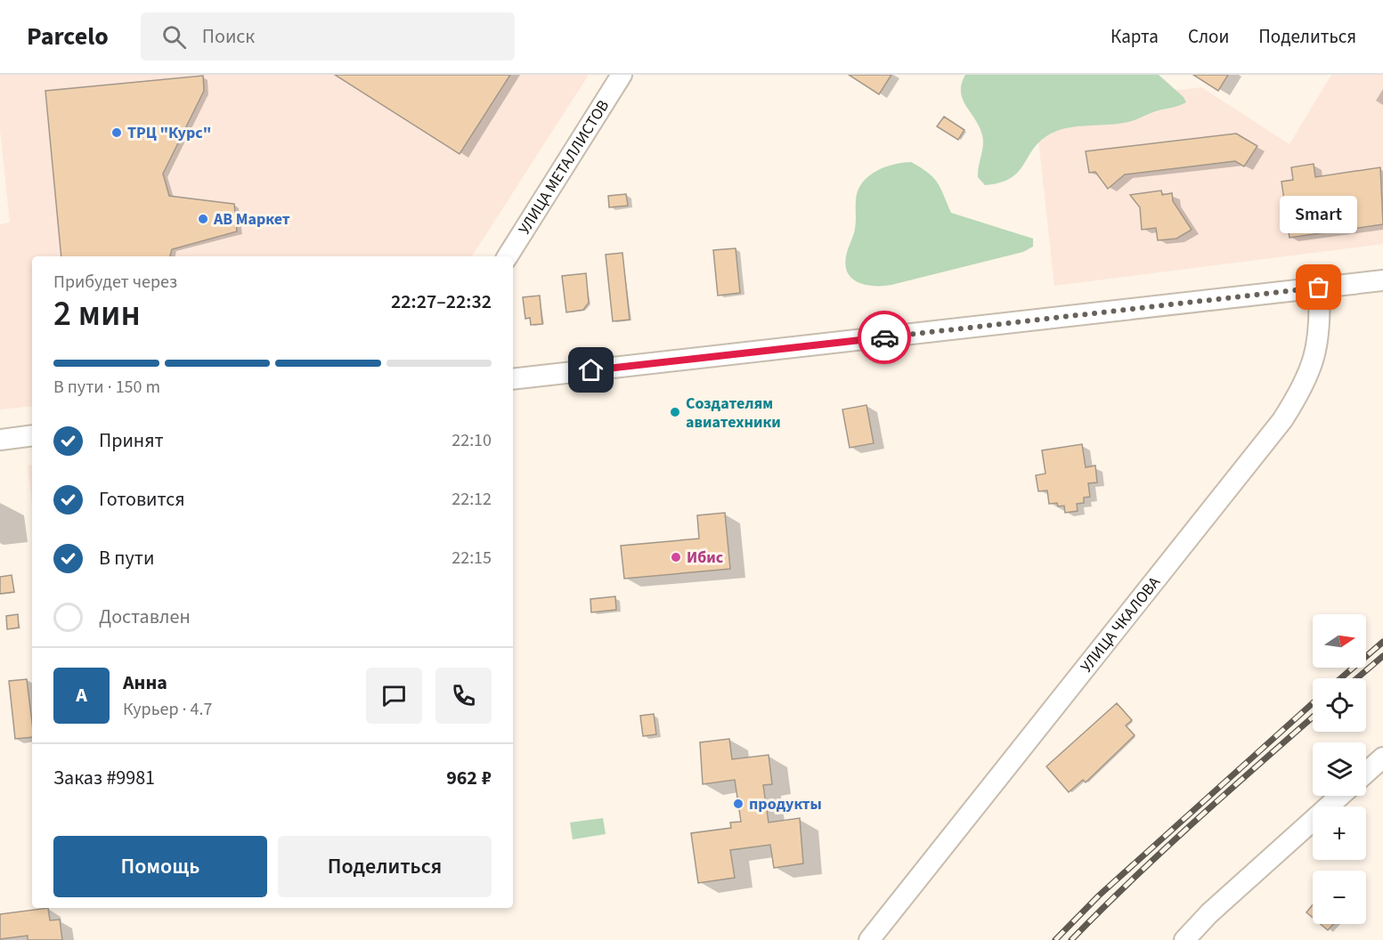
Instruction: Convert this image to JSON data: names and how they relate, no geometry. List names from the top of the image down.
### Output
{
  "streets": {
    "main road": ["УЛИЦА МЕТАЛЛИСТОВ", "УЛИЦА ЧКАЛОВА"]
  },
  "places": [
    "ТРЦ \"Курс\"",
    "АВ Маркет",
    "Smart",
    "Создателям авиатехники",
    "Ибис",
    "продукты"
  ],
  "north": "right",
  "page": {
    "header": "Parcelo",
    "search": "Поиск",
    "nav": ["Карта", "Слои", "Поделиться"],
    "bubble": "Smart",
    "heading": ["2 мин", "Прибудет через", "22:27–22:32"],
    "panel": [
      "Анна",
      "Курьер · 4.7",
      "Заказ #9981",
      "962 ₽"
    ],
    "bar": "В пути · 150 m",
    "list": [
      ["Принят", "22:10"],
      ["Готовится", "22:12"],
      ["В пути", "22:15"],
      "Доставлен"
    ],
    "map_buttons": ["+", "−"],
    "round": "А",
    "buttons": ["Помощь", "Поделиться"]
  }
}
